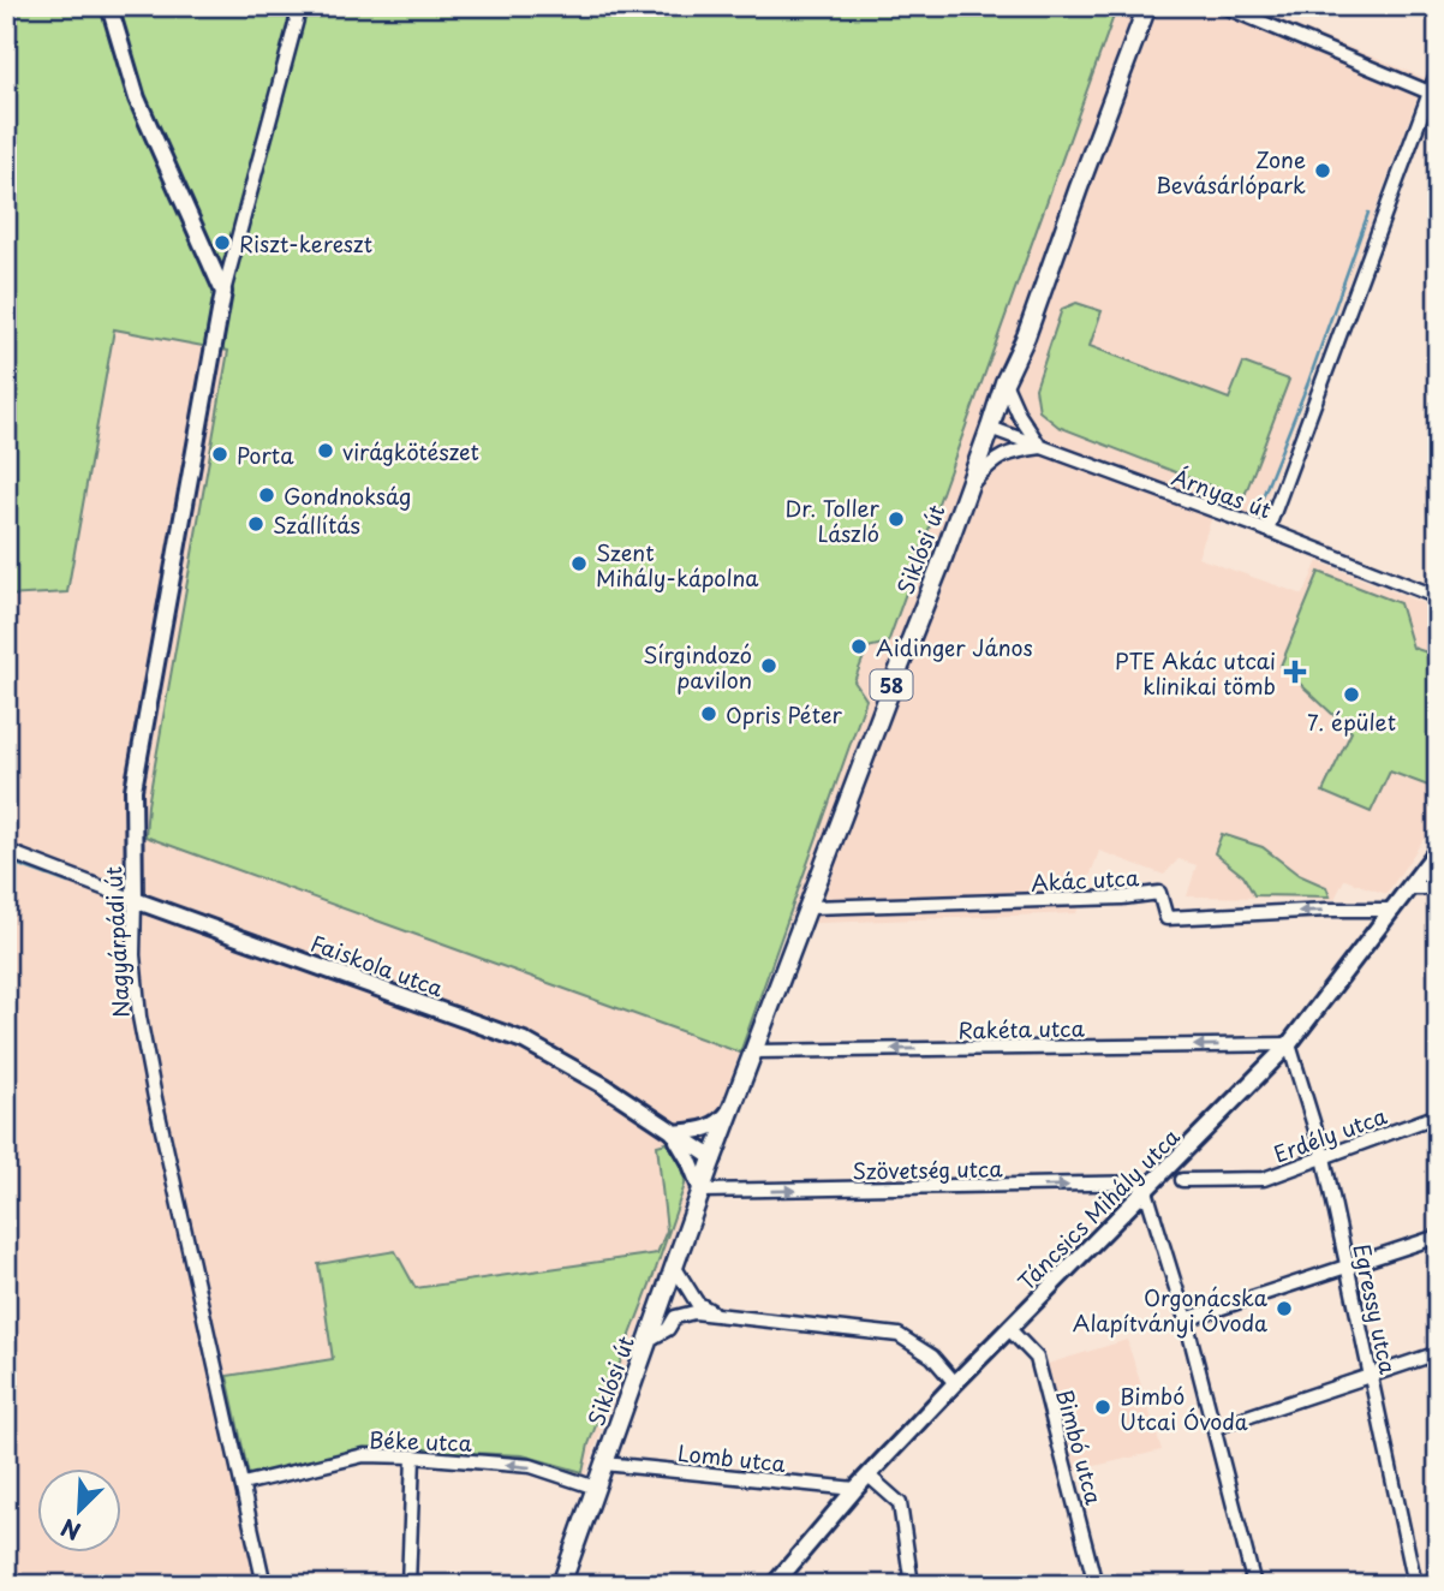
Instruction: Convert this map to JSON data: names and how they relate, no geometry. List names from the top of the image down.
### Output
{
  "streets": {
    "main road": ["Siklósi út", "58"],
    "street": [
      "Árnyas út",
      "Akác utca",
      "Nagyárpádi út",
      "Faiskola utca",
      "Rakéta utca",
      "Erdély utca",
      "Szövetség utca",
      "Táncsics Mihály utca",
      "Egressy utca",
      "Béke utca",
      "Bimbó utca",
      "Lomb utca"
    ]
  },
  "crossings": [
    ["Árnyas út", "Siklósi út"],
    ["Siklósi út", "58"],
    ["Siklósi út", "Akác utca"],
    ["Siklósi út", "Rakéta utca"],
    ["Siklósi út", "Szövetség utca"],
    ["Siklósi út", "Béke utca"],
    ["Siklósi út", "Lomb utca"],
    ["58", "Faiskola utca"],
    ["58", "Szövetség utca"],
    ["Akác utca", "Táncsics Mihály utca"],
    ["Nagyárpádi út", "Faiskola utca"],
    ["Nagyárpádi út", "Béke utca"],
    ["Rakéta utca", "Táncsics Mihály utca"],
    ["Rakéta utca", "Egressy utca"],
    ["Erdély utca", "Egressy utca"],
    ["Szövetség utca", "Táncsics Mihály utca"],
    ["Táncsics Mihály utca", "Egressy utca"],
    ["Táncsics Mihály utca", "Bimbó utca"],
    ["Táncsics Mihály utca", "Lomb utca"]
  ],
  "one_way": [
    "Akác utca",
    "Rakéta utca",
    "Szövetség utca",
    "Béke utca"
  ],
  "places": {
    "other": [
      "Zone Bevásárlópark",
      "Riszt-kereszt",
      "virágkötészet",
      "Porta",
      "Gondnokság",
      "Dr. Toller László",
      "Szállítás",
      "Szent Mihály-kápolna",
      "Aidinger János",
      "Sírgindozó pavilon",
      "7. épület",
      "Opris Péter",
      "Orgonácska Alapítványi Óvoda",
      "Bimbó Utcai Óvoda"
    ],
    "health": ["PTE Akác utcai klinikai tömb"]
  },
  "north": "bottom left"
}
